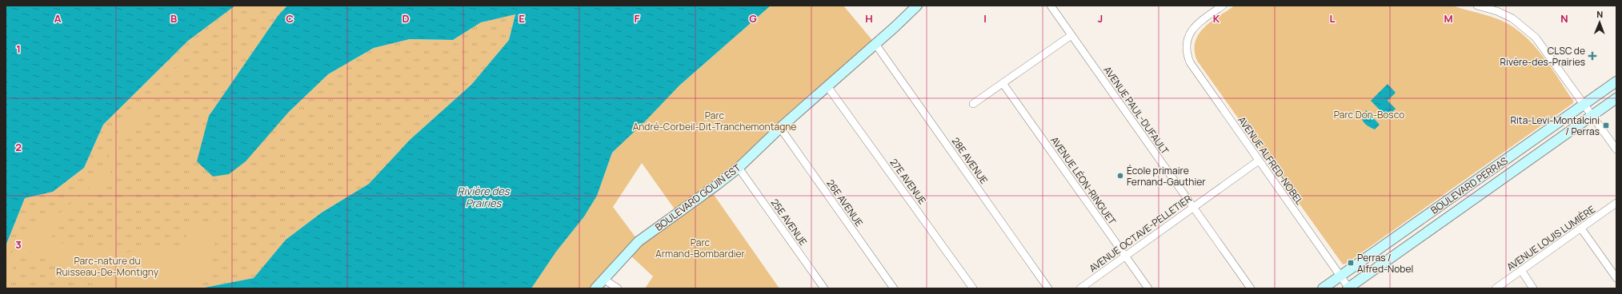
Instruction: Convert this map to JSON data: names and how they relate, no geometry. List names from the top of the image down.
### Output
{
  "streets": {
    "main road": ["BOULEVARD PERRAS", "BOULEVARD GOUIN EST"],
    "street": [
      "AVENUE PAUL-DUFAULT",
      "28E AVENUE",
      "AVENUE ALFRED-NOBEL",
      "AVENUE LÉON-RINGUET",
      "27E AVENUE",
      "26E AVENUE",
      "25E AVENUE",
      "AVENUE OCTAVE-PELLETIER",
      "AVENUE LOUIS LUMIÈRE"
    ]
  },
  "crossings": [
    ["AVENUE PAUL-DUFAULT", "AVENUE OCTAVE-PELLETIER"],
    ["28E AVENUE", "BOULEVARD GOUIN EST"],
    ["AVENUE ALFRED-NOBEL", "BOULEVARD PERRAS"],
    ["AVENUE ALFRED-NOBEL", "AVENUE OCTAVE-PELLETIER"],
    ["AVENUE LÉON-RINGUET", "AVENUE OCTAVE-PELLETIER"],
    ["27E AVENUE", "BOULEVARD GOUIN EST"],
    ["BOULEVARD GOUIN EST", "26E AVENUE"],
    ["BOULEVARD GOUIN EST", "25E AVENUE"]
  ],
  "water": ["Rivière des Prairies"],
  "parks": [
    "Parc Don-Bosco",
    "Parc André-Corbeil-Dit-Tranchemontagne",
    "Parc Armand-Bombardier",
    "Parc-nature du Ruisseau-De-Montigny"
  ],
  "places": {
    "health": ["CLSC de Rivère-des-Prairies"],
    "transit": ["Rita-Levi-Montalcini / Perras", "Perras / Alfred-Nobel"],
    "other": ["École primaire Fernand-Gauthier"]
  },
  "north": "top",
  "grid": {
    "columns": [
      "A",
      "B",
      "C",
      "D",
      "E",
      "F",
      "G",
      "H",
      "I",
      "J",
      "K",
      "L",
      "M",
      "N"
    ],
    "rows": ["1", "2", "3"]
  }
}
